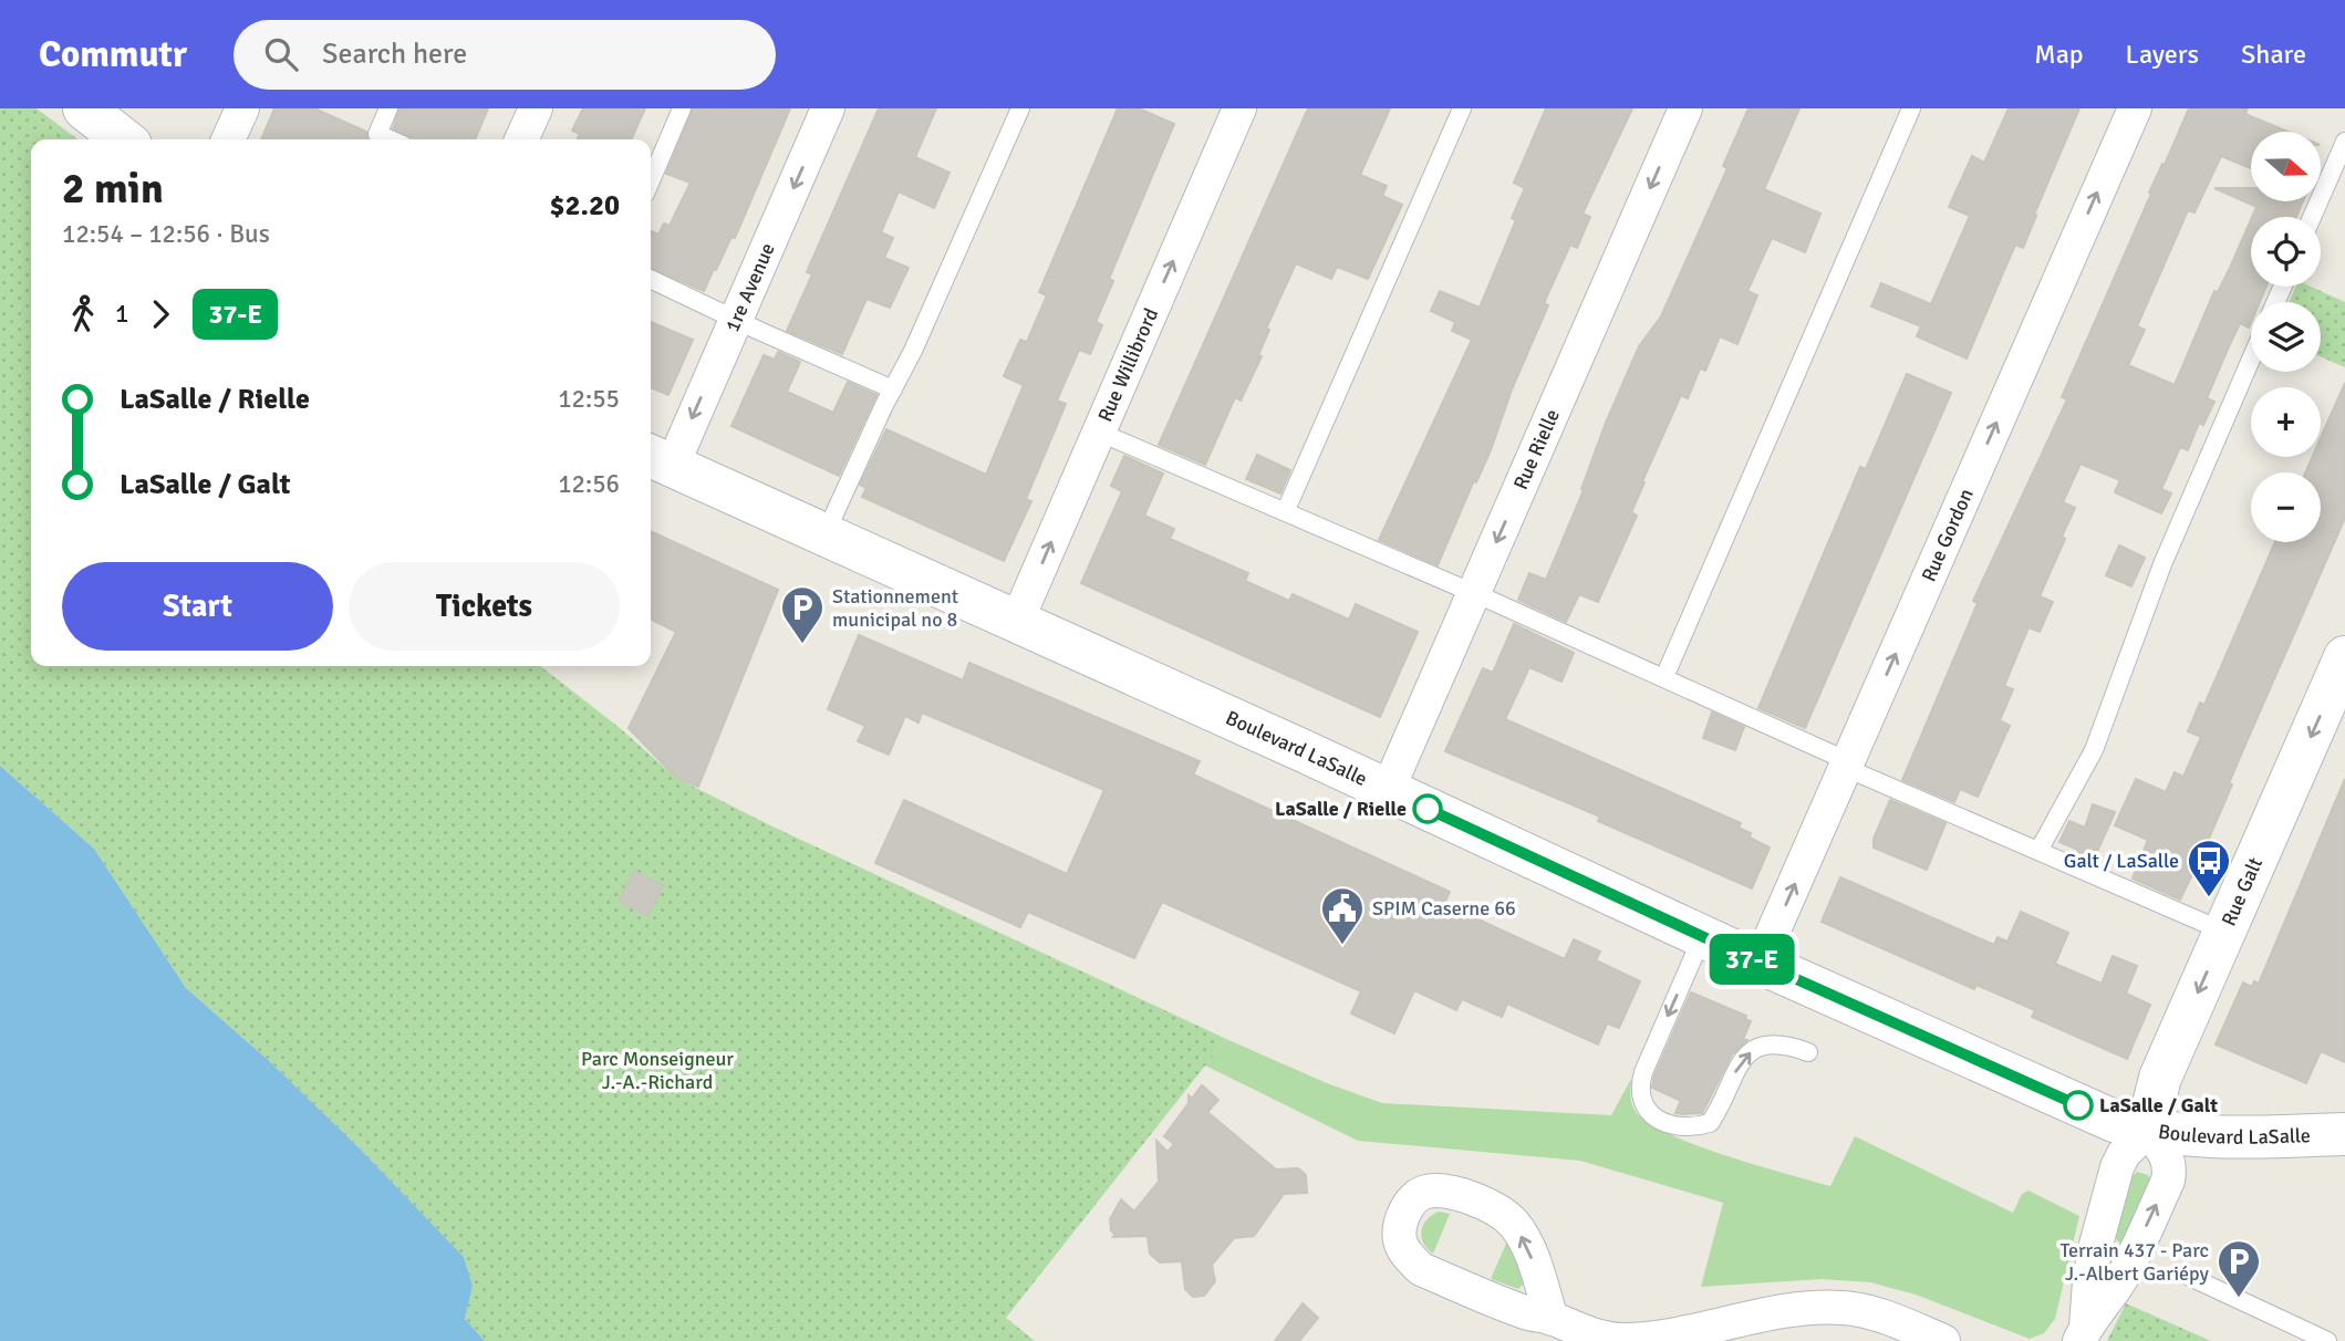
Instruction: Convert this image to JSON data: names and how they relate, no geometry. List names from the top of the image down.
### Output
{
  "streets": {
    "main road": ["Boulevard LaSalle", "Rue Galt"],
    "street": [
      "1re Avenue",
      "Rue Willibrord",
      "Rue Rielle",
      "Rue Gordon"
    ]
  },
  "crossings": [
    ["1re Avenue", "Boulevard LaSalle"],
    ["Rue Willibrord", "Boulevard LaSalle"],
    ["Rue Rielle", "Boulevard LaSalle"],
    ["Rue Gordon", "Boulevard LaSalle"],
    ["Boulevard LaSalle", "Rue Galt"]
  ],
  "one_way": [
    "1re Avenue",
    "Rue Willibrord",
    "Rue Rielle",
    "Rue Gordon"
  ],
  "parks": ["Parc Monseigneur J.-A.-Richard"],
  "places": {
    "parking": ["Stationnement municipal no 8", "Terrain 437 - Parc J.-Albert Gariépy"],
    "other": ["LaSalle / Rielle", "LaSalle / Galt"],
    "bus stop": ["Galt / LaSalle"],
    "public building": ["SPIM Caserne 66"]
  },
  "lines": ["bus line 37-E"],
  "north": "right",
  "page": {
    "header": "Commutr",
    "search": "Search here",
    "nav": ["Map", "Layers", "Share"],
    "on_map": "37-E",
    "map_buttons": ["+", "−"],
    "heading": ["2 min", "12:54 – 12:56 · Bus", "$2.20"],
    "legs": ["1", "37-E"],
    "list": [
      {
        "name": "LaSalle / Rielle",
        "value": "12:55"
      },
      {
        "name": "LaSalle / Galt",
        "value": "12:56"
      }
    ],
    "buttons": ["Start", "Tickets"]
  }
}
